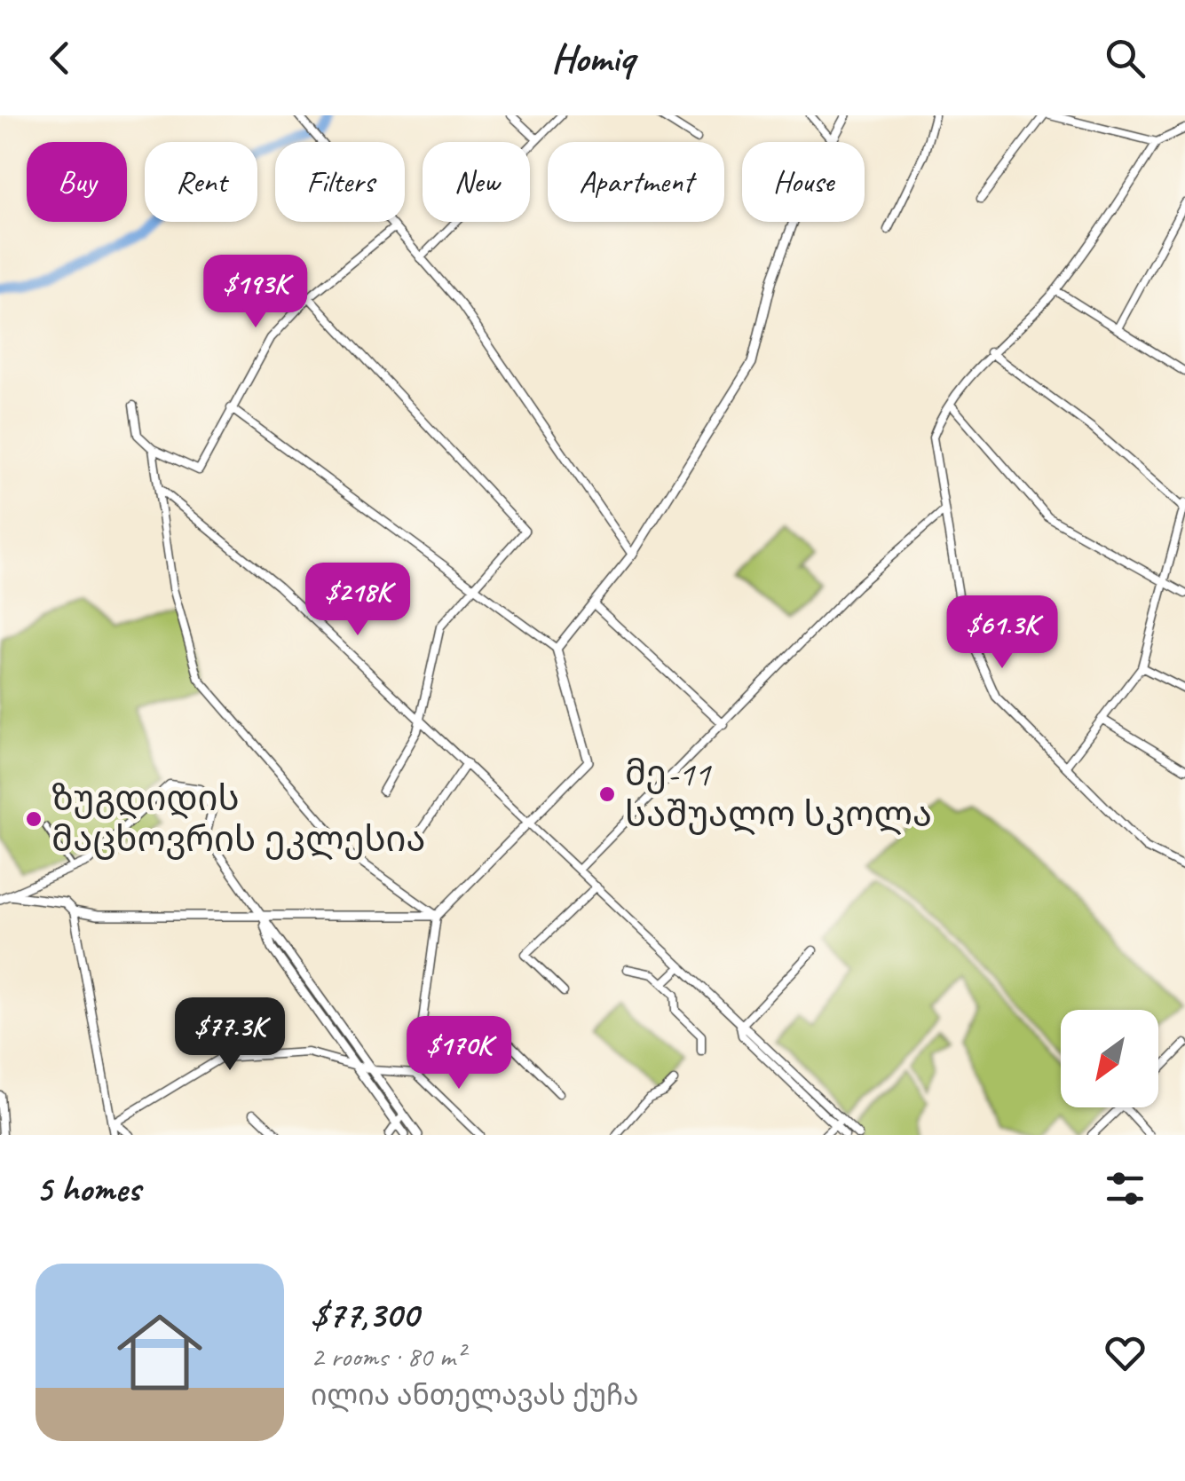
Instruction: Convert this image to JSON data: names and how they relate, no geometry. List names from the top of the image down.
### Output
{
  "places": ["მე-11 საშუალო სკოლა", "ზუგდიდის მაცხოვრის ეკლესია"],
  "north": "bottom left",
  "page": {
    "header": "Homiq",
    "chip": [
      "Buy",
      "Rent",
      "Filters",
      "New",
      "Apartment",
      "House"
    ],
    "price": [
      "$193K",
      "$218K",
      "$61.3K",
      "$77.3K",
      "$170K"
    ],
    "heading": "5 homes",
    "list": [
      {
        "name": "$77,300",
        "note": "2 rooms · 80 m² · ილია ანთელავას ქუჩა"
      }
    ]
  }
}
